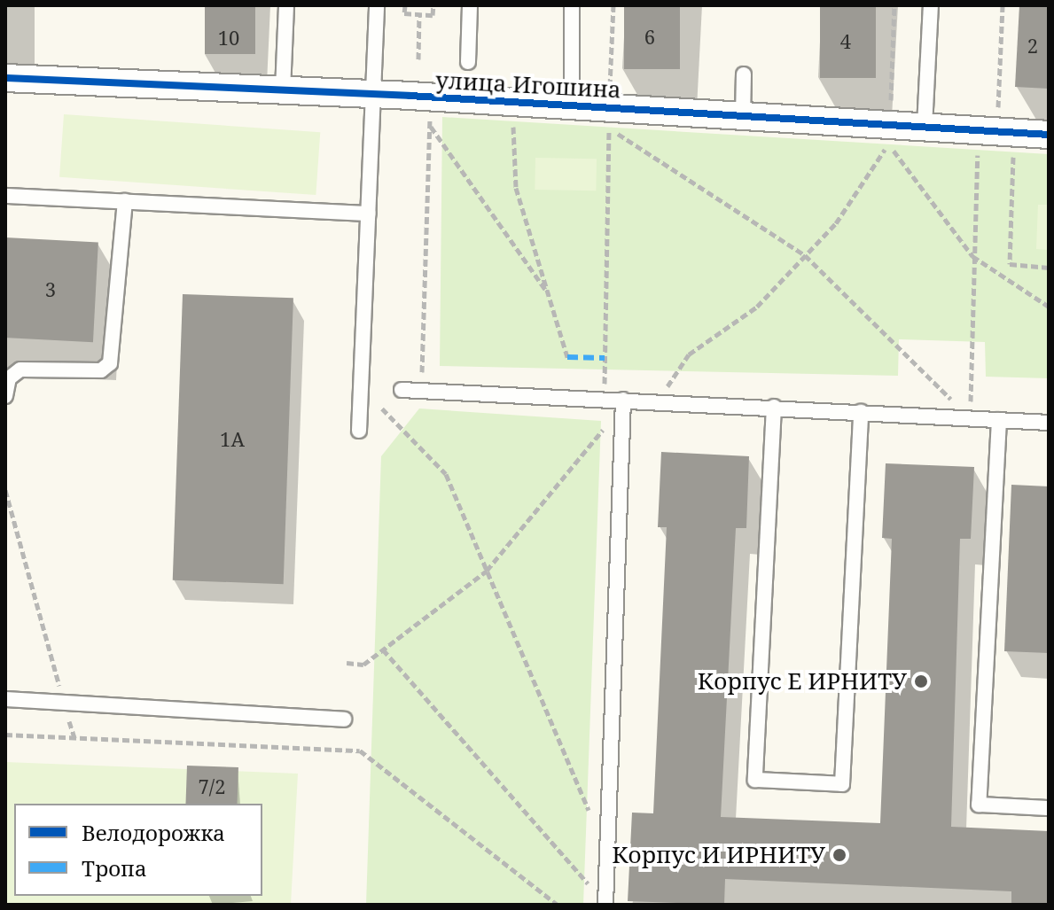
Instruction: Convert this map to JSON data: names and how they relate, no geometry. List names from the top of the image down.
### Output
{
  "streets": {
    "street": ["улица Игошина"]
  },
  "places": ["Корпус Е ИРНИТУ", "Корпус И ИРНИТУ"],
  "house_numbers": [
    "6",
    "10",
    "4",
    "2",
    "3",
    "1А",
    "7/2"
  ],
  "legend": ["Велодорожка", "Тропа"]
}
